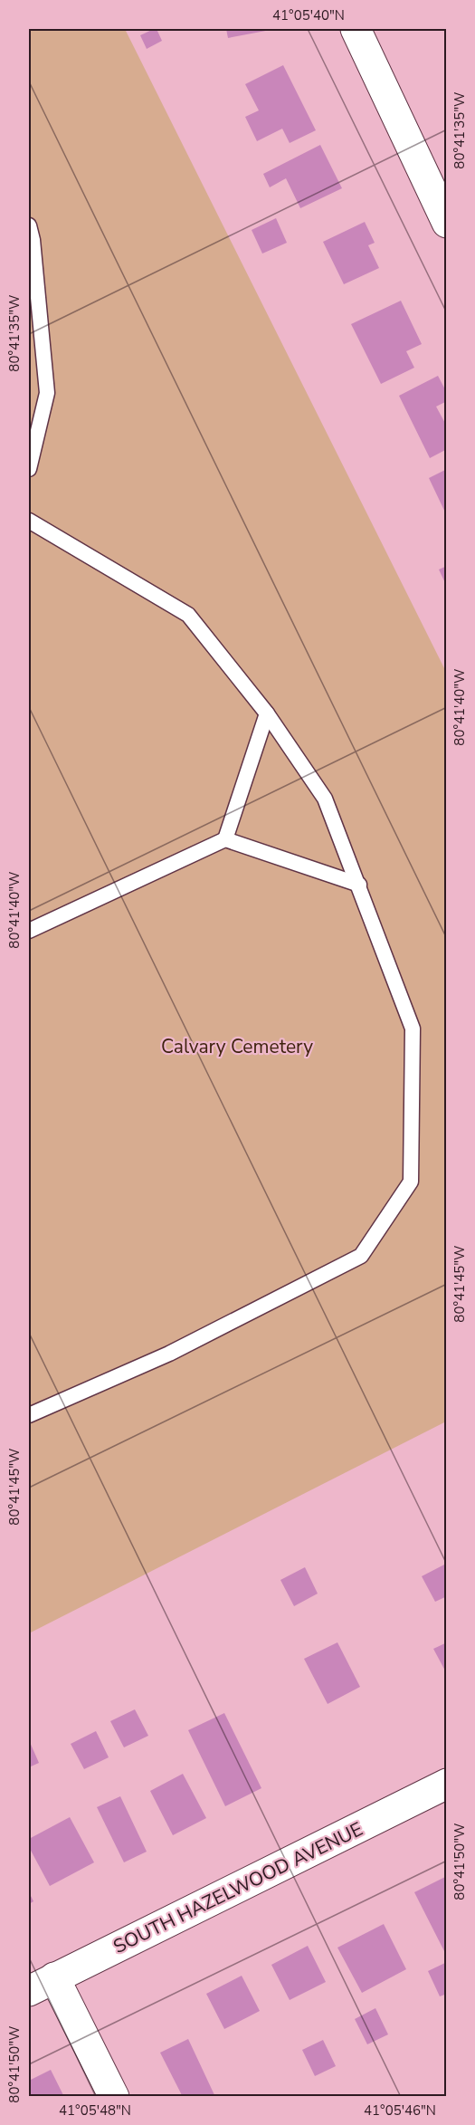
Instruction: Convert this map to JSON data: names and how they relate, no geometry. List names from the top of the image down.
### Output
{
  "streets": {
    "street": ["SOUTH HAZELWOOD AVENUE"]
  },
  "parks": ["Calvary Cemetery"],
  "coordinates": [
    "41°05'40\"N",
    "80°41'35\"W",
    "80°41'40\"W",
    "80°41'45\"W",
    "80°41'50\"W",
    "41°05'48\"N",
    "41°05'46\"N"
  ]
}
